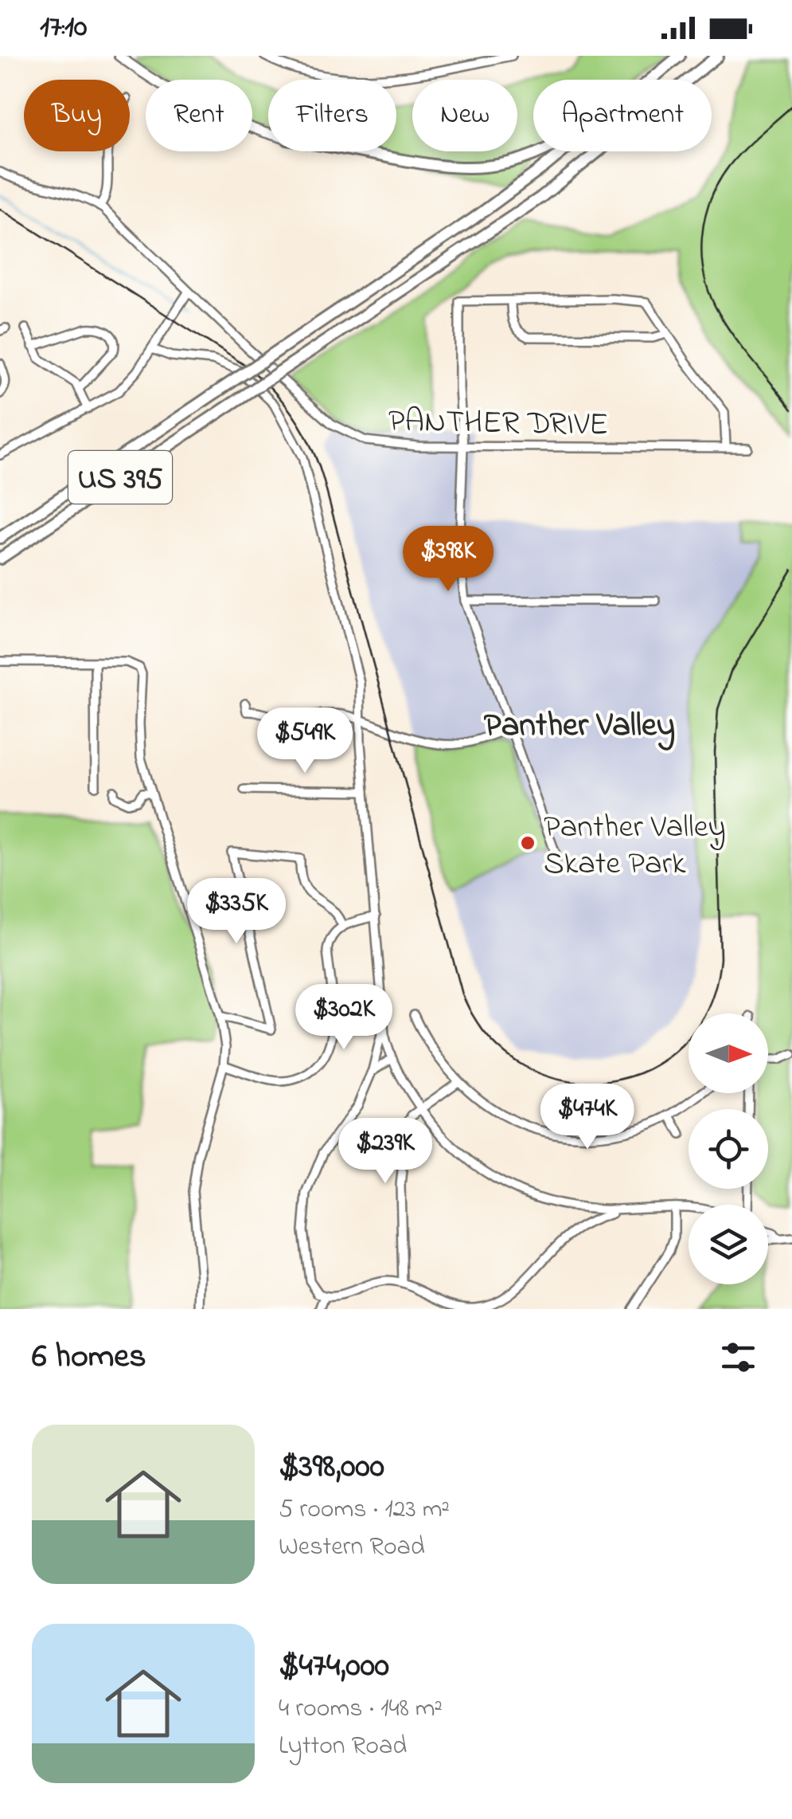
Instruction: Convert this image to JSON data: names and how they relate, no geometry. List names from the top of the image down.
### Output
{
  "streets": {
    "highway": ["US 395"],
    "street": ["PANTHER DRIVE"]
  },
  "districts": ["Panther Valley"],
  "places": ["Panther Valley Skate Park"],
  "north": "right",
  "page": {
    "status": "17:10",
    "chip": [
      "Buy",
      "Rent",
      "Filters",
      "New",
      "Apartment"
    ],
    "price": [
      "$398K",
      "$549K",
      "$335K",
      "$302K",
      "$474K",
      "$239K"
    ],
    "heading": "6 homes",
    "list": [
      {
        "name": "$398,000",
        "note": "5 rooms · 123 m² · Western Road"
      },
      {
        "name": "$474,000",
        "note": "4 rooms · 148 m² · Lytton Road"
      }
    ]
  }
}
